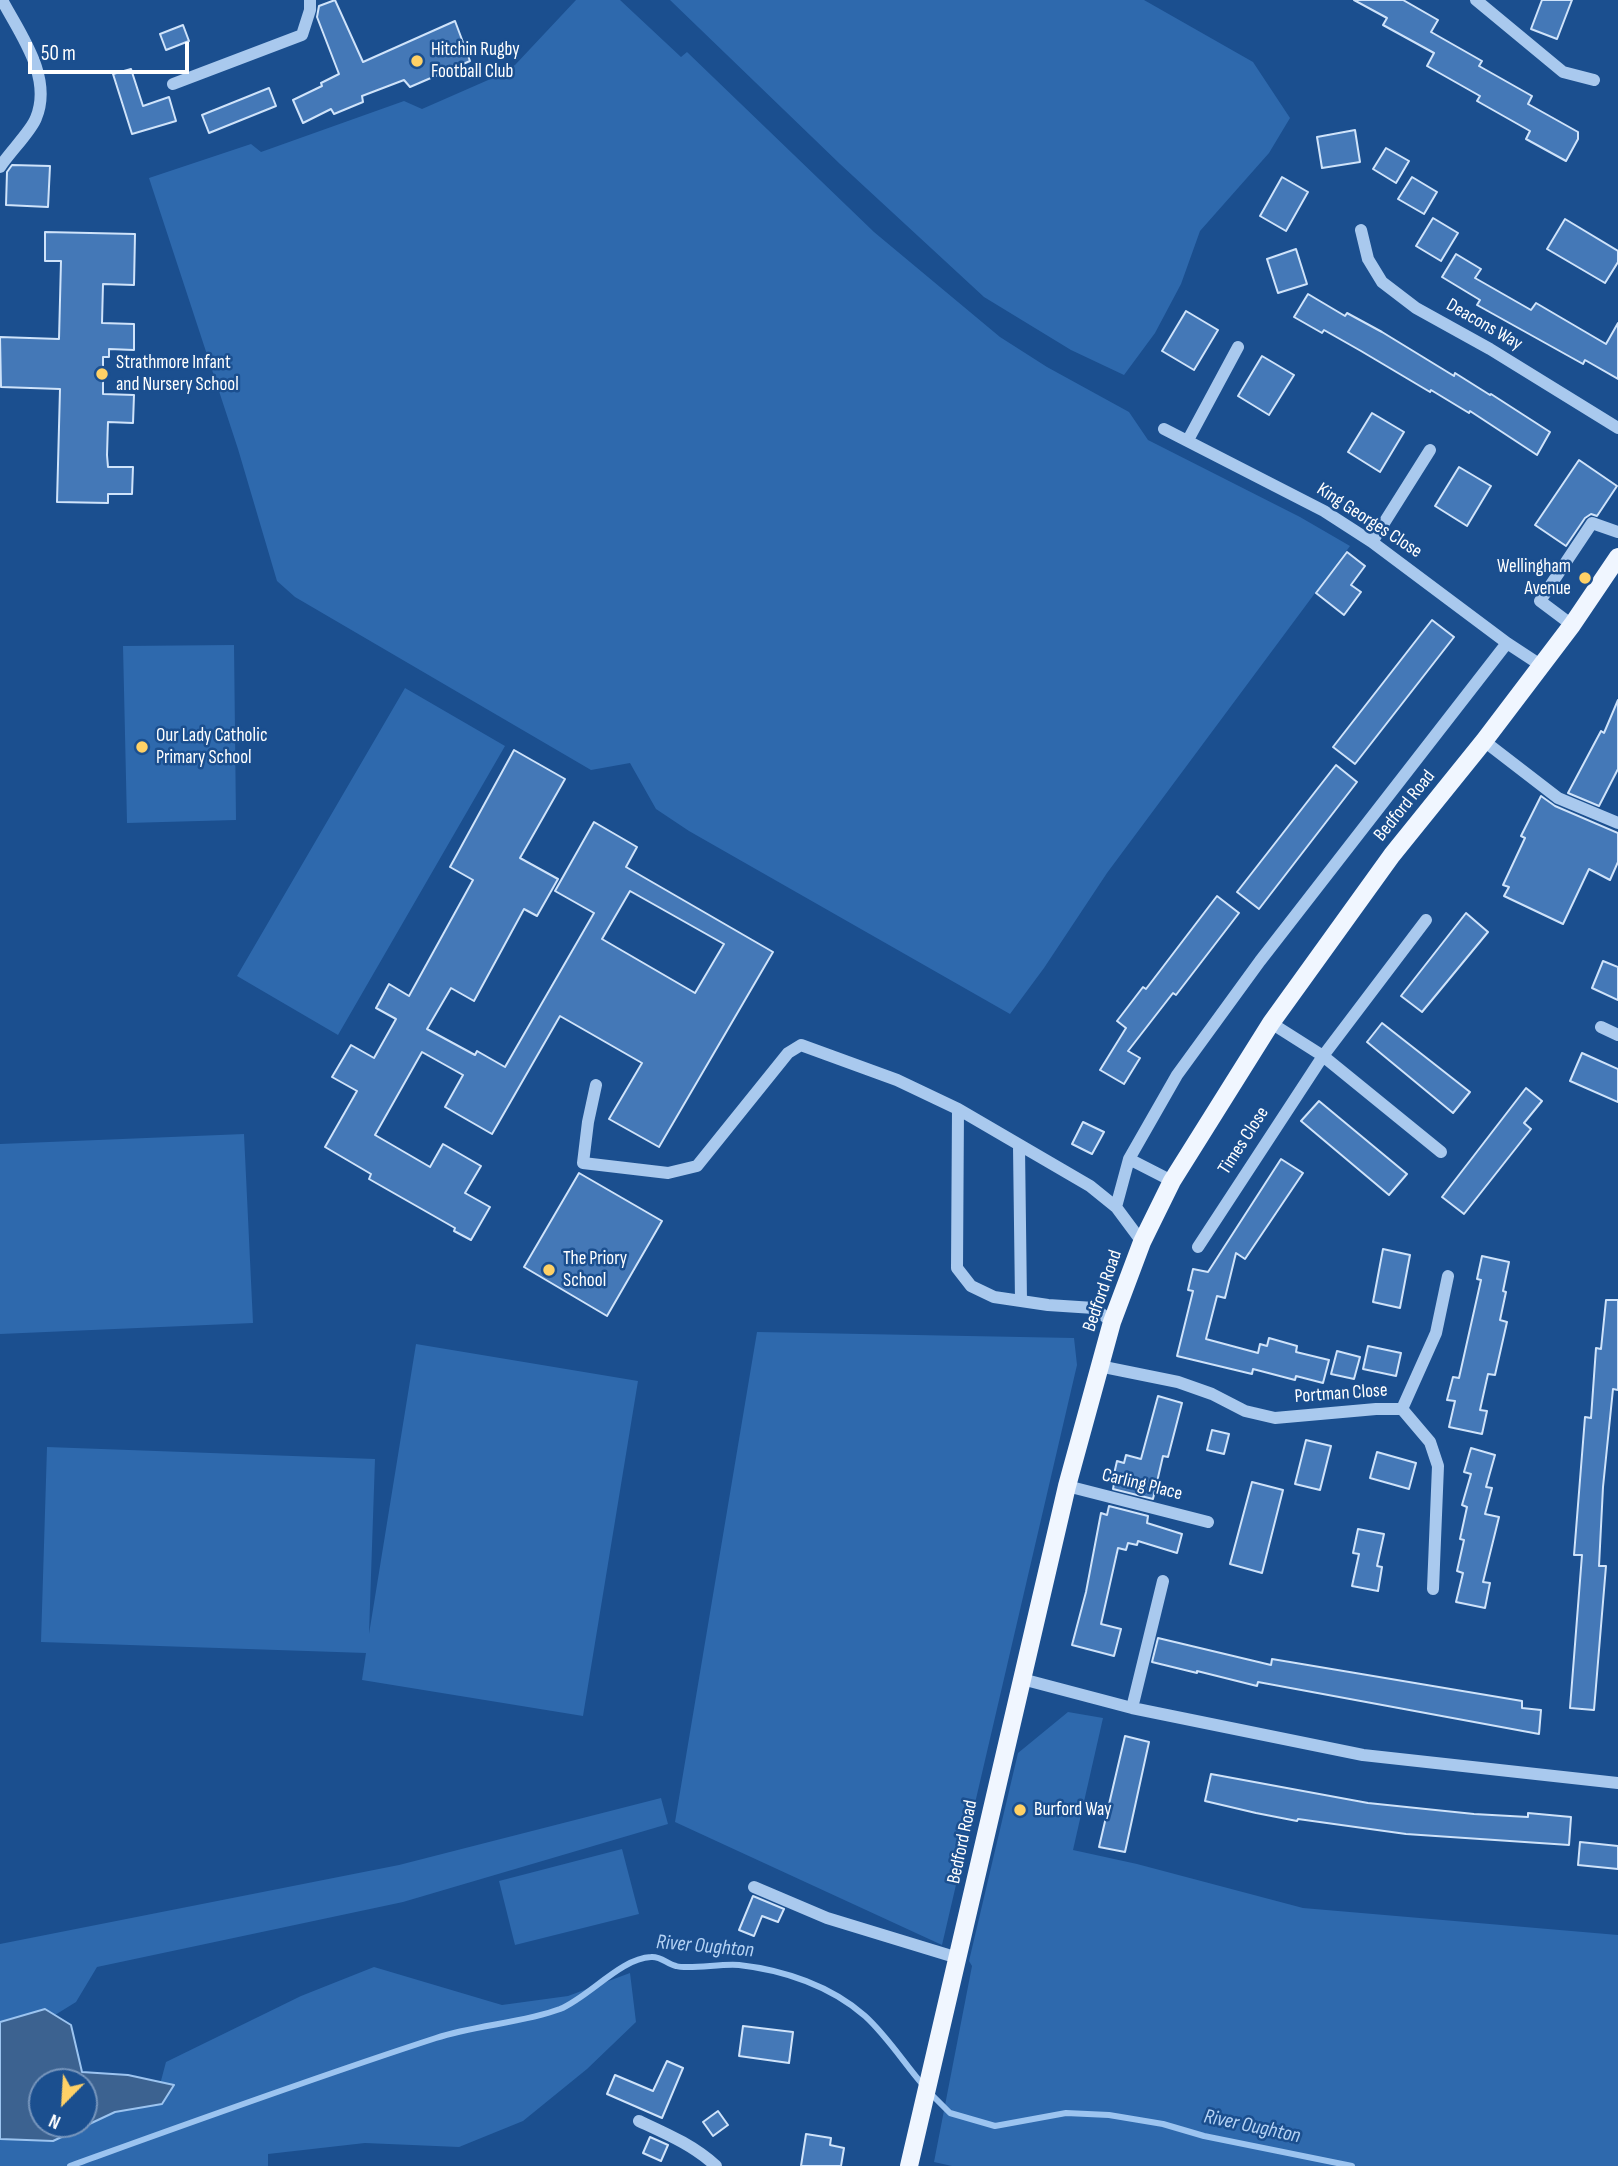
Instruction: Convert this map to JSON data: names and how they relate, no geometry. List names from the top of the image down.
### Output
{
  "streets": {
    "main road": ["Bedford Road"],
    "street": [
      "Deacons Way",
      "King Georges Close",
      "Times Close",
      "Portman Close",
      "Carling Place"
    ]
  },
  "crossings": [
    ["King Georges Close", "Bedford Road"],
    ["Bedford Road", "Portman Close"],
    ["Bedford Road", "Carling Place"]
  ],
  "water": ["River Oughton"],
  "places": [
    "Hitchin Rugby Football Club",
    "Strathmore Infant and Nursery School",
    "Wellingham Avenue",
    "Our Lady Catholic Primary School",
    "The Priory School",
    "Burford Way"
  ],
  "scale_bar": "50 m",
  "north": "bottom left"
}
